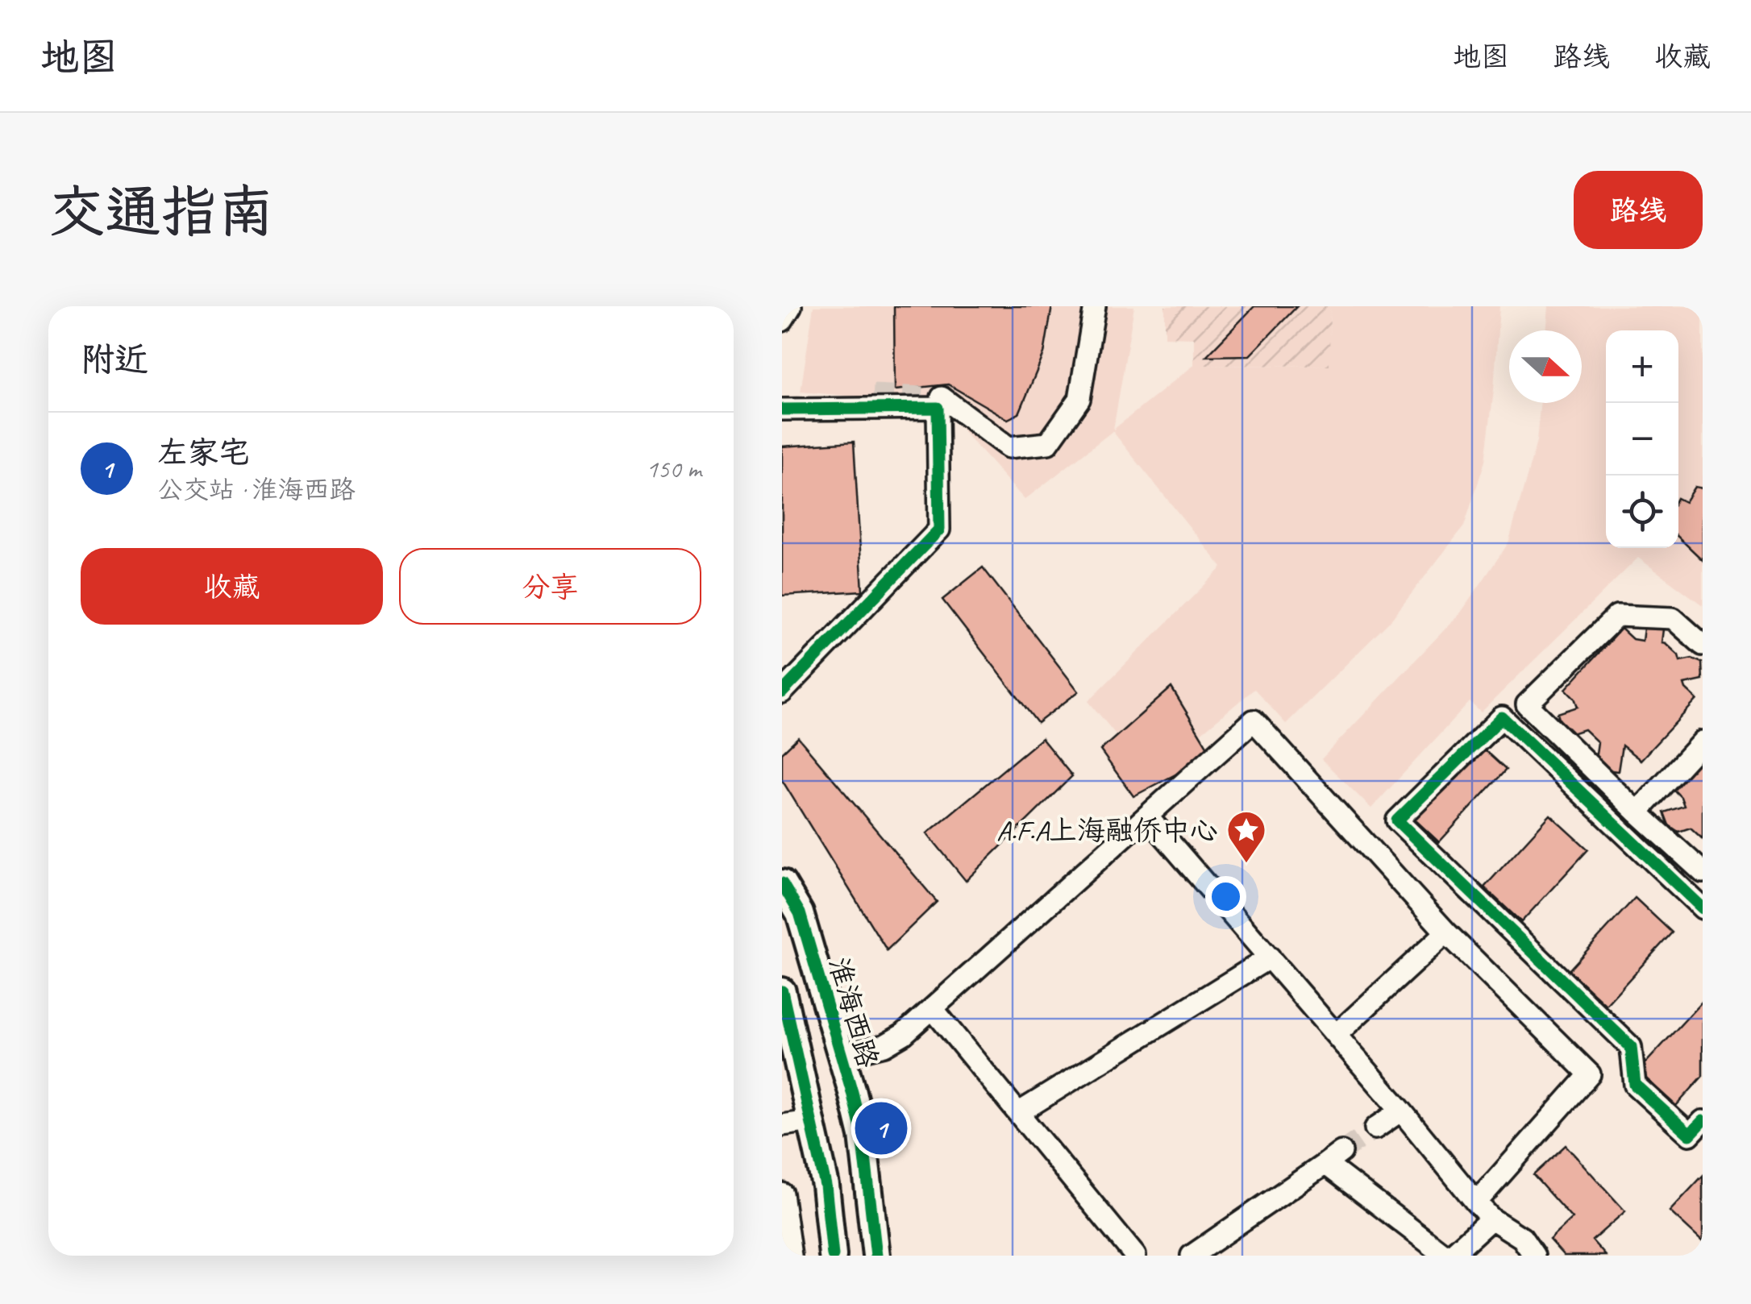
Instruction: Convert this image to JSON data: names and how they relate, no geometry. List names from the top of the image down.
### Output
{
  "streets": {
    "main road": ["淮海西路"]
  },
  "places": {
    "place": ["A.F.A上海融侨中心"]
  },
  "north": "right",
  "page": {
    "header": "地图",
    "nav": ["地图", "路线", "收藏"],
    "buttons": [
      "路线",
      ["收藏", "分享"]
    ],
    "title": "交通指南",
    "heading": "附近",
    "map_buttons": ["+", "−"],
    "list": [
      {
        "mark": "1",
        "name": "左家宅",
        "note": "公交站 · 淮海西路",
        "value": "150 m"
      }
    ],
    "pins": "1"
  }
}
